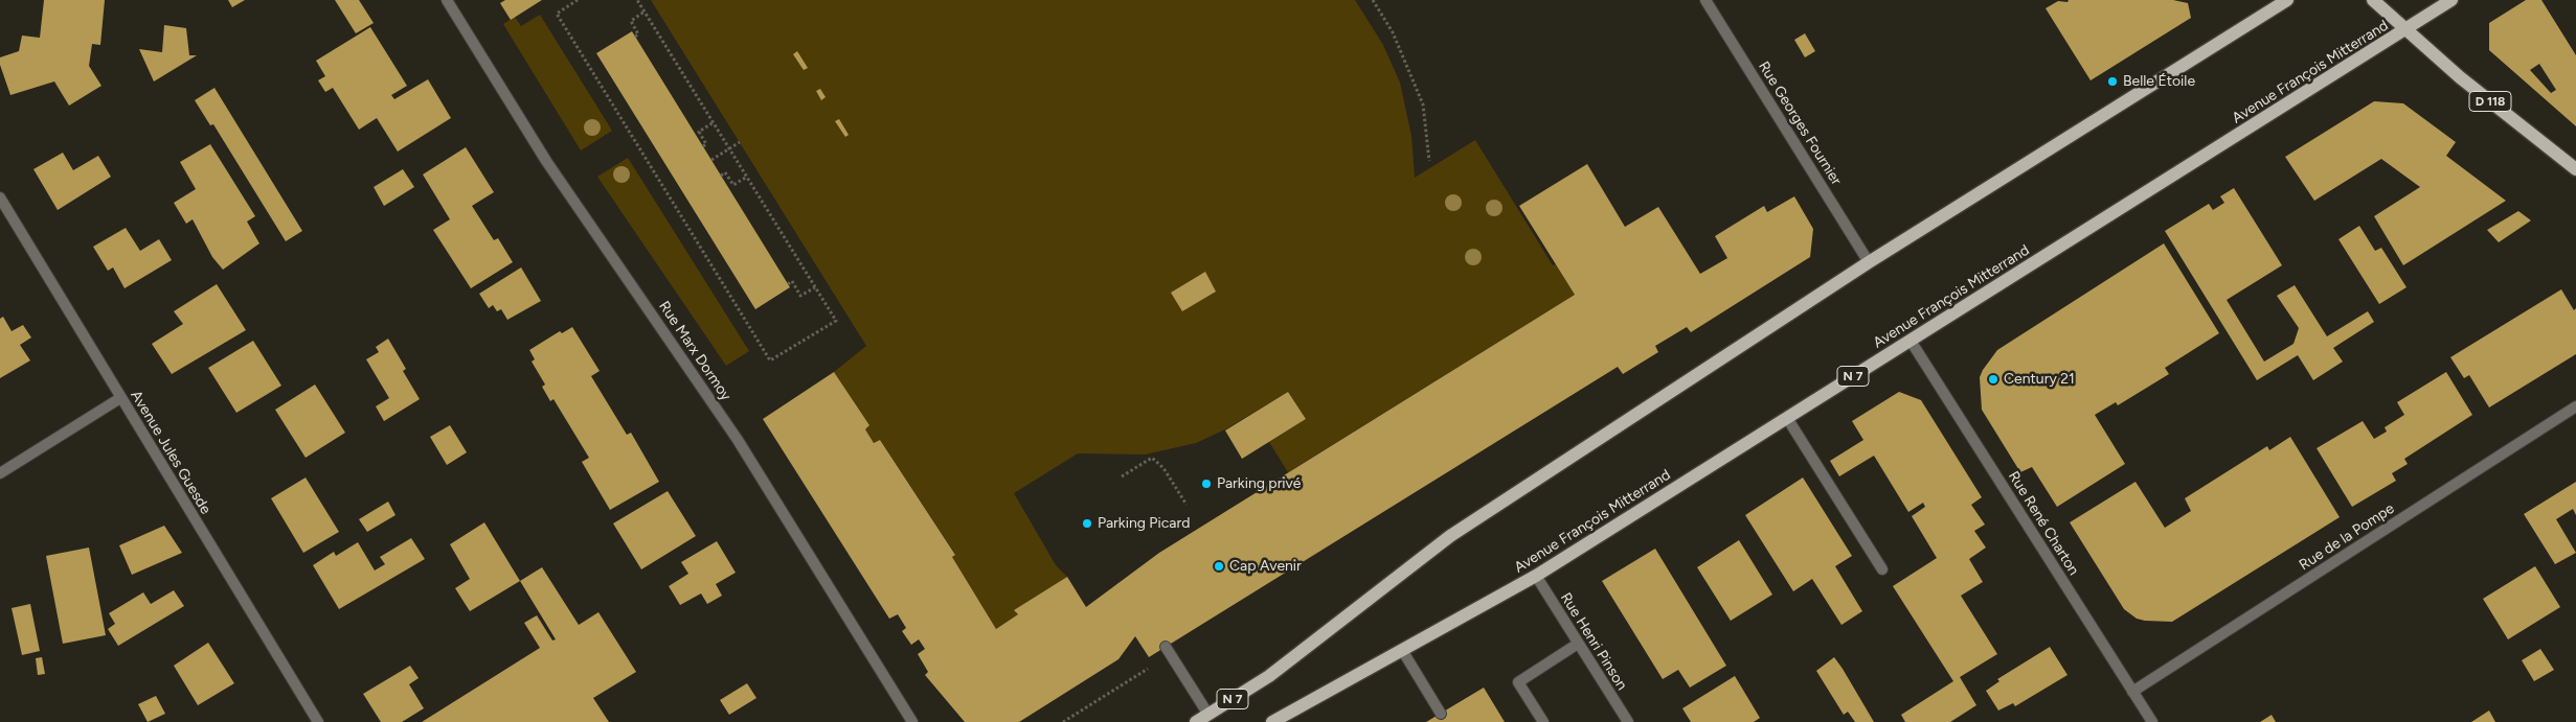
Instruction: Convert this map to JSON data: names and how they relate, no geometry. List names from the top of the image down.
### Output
{
  "streets": {
    "main road": ["Avenue François Mitterrand", "D 118", "N 7"],
    "street": [
      "Rue Georges Fournier",
      "Rue Marx Dormoy",
      "Avenue Jules Guesde",
      "Rue René Charton",
      "Rue de la Pompe",
      "Rue Henri Pinson"
    ]
  },
  "crossings": [
    ["Avenue François Mitterrand", "D 118"],
    ["Avenue François Mitterrand", "Rue René Charton"],
    ["Avenue François Mitterrand", "Rue Henri Pinson"],
    ["Rue Georges Fournier", "N 7"],
    ["Rue René Charton", "Rue de la Pompe"]
  ],
  "places": [
    "Belle Étoile",
    "Century 21",
    "Parking privé",
    "Parking Picard",
    "Cap Avenir"
  ]
}
